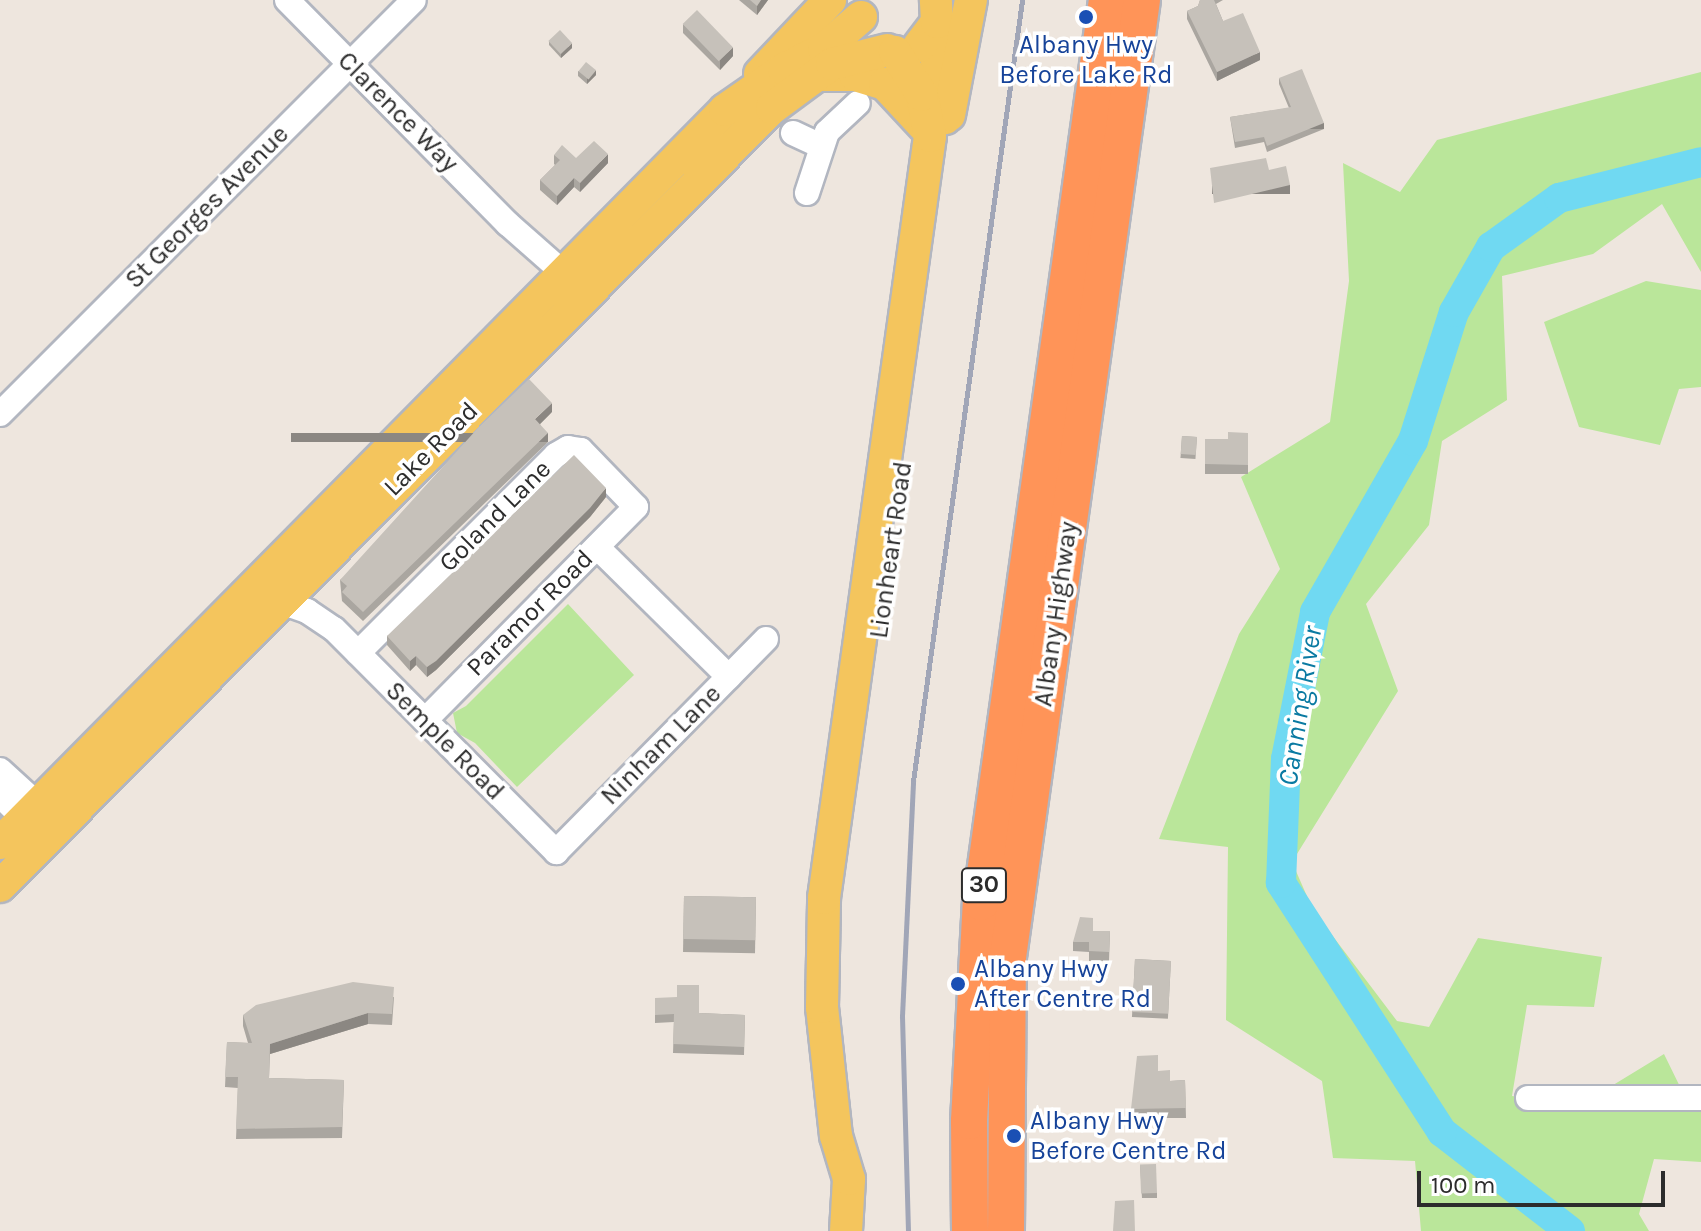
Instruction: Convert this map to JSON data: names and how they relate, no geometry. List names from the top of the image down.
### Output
{
  "streets": {
    "highway": ["Albany Highway", "30"],
    "main road": ["Lake Road", "Lionheart Road"],
    "street": [
      "Clarence Way",
      "St Georges Avenue",
      "Goland Lane",
      "Paramor Road",
      "Semple Road",
      "Ninham Lane"
    ]
  },
  "crossings": [
    ["Clarence Way", "St Georges Avenue"],
    ["Clarence Way", "Lake Road"],
    ["Lake Road", "Lionheart Road"],
    ["Lake Road", "Semple Road"],
    ["Goland Lane", "Paramor Road"],
    ["Goland Lane", "Semple Road"],
    ["Paramor Road", "Semple Road"],
    ["Semple Road", "Ninham Lane"]
  ],
  "water": ["Canning River"],
  "places": ["Albany Hwy Before Lake Rd", "Albany Hwy After Centre Rd", "Albany Hwy Before Centre Rd"],
  "scale_bar": "100 m"
}
